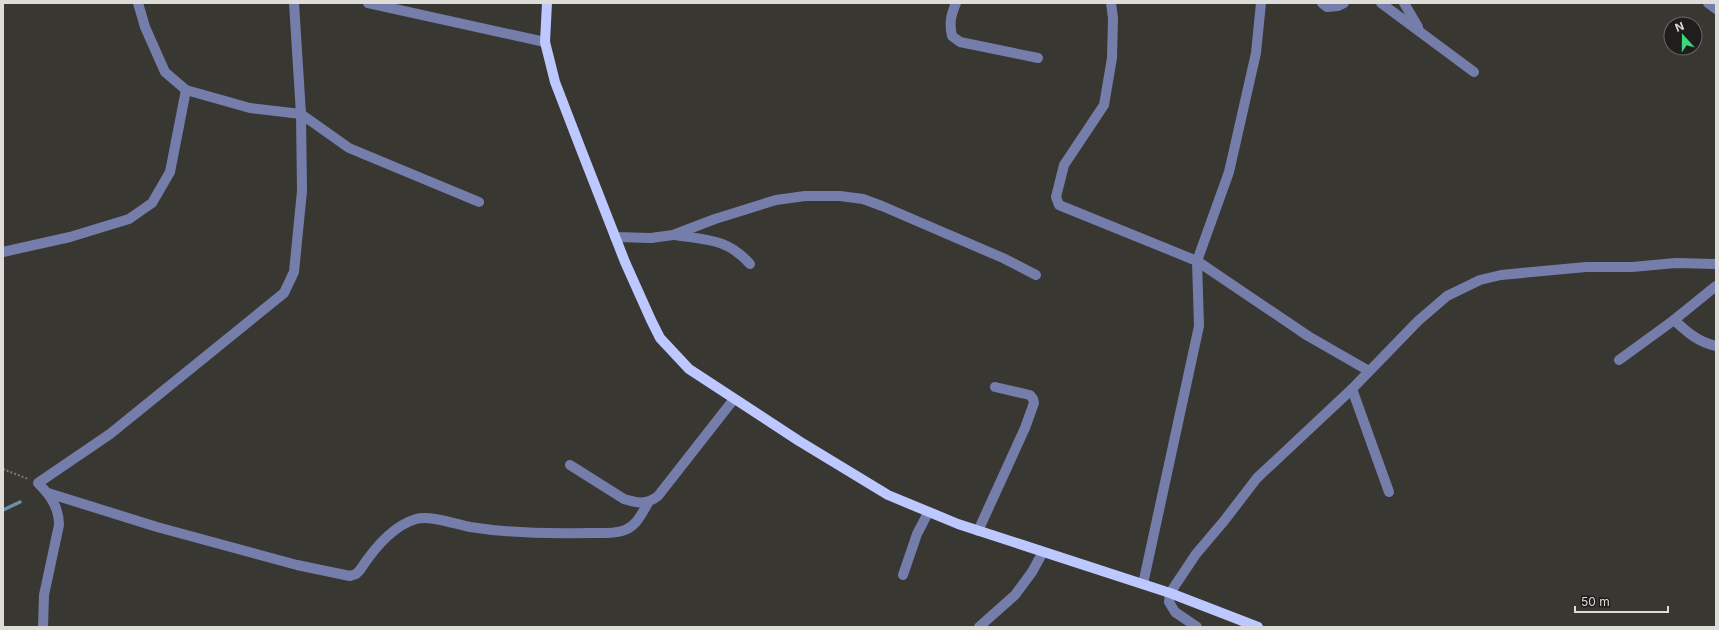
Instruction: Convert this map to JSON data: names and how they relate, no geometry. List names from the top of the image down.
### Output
{
  "scale_bar": "50 m",
  "north": "top"
}
